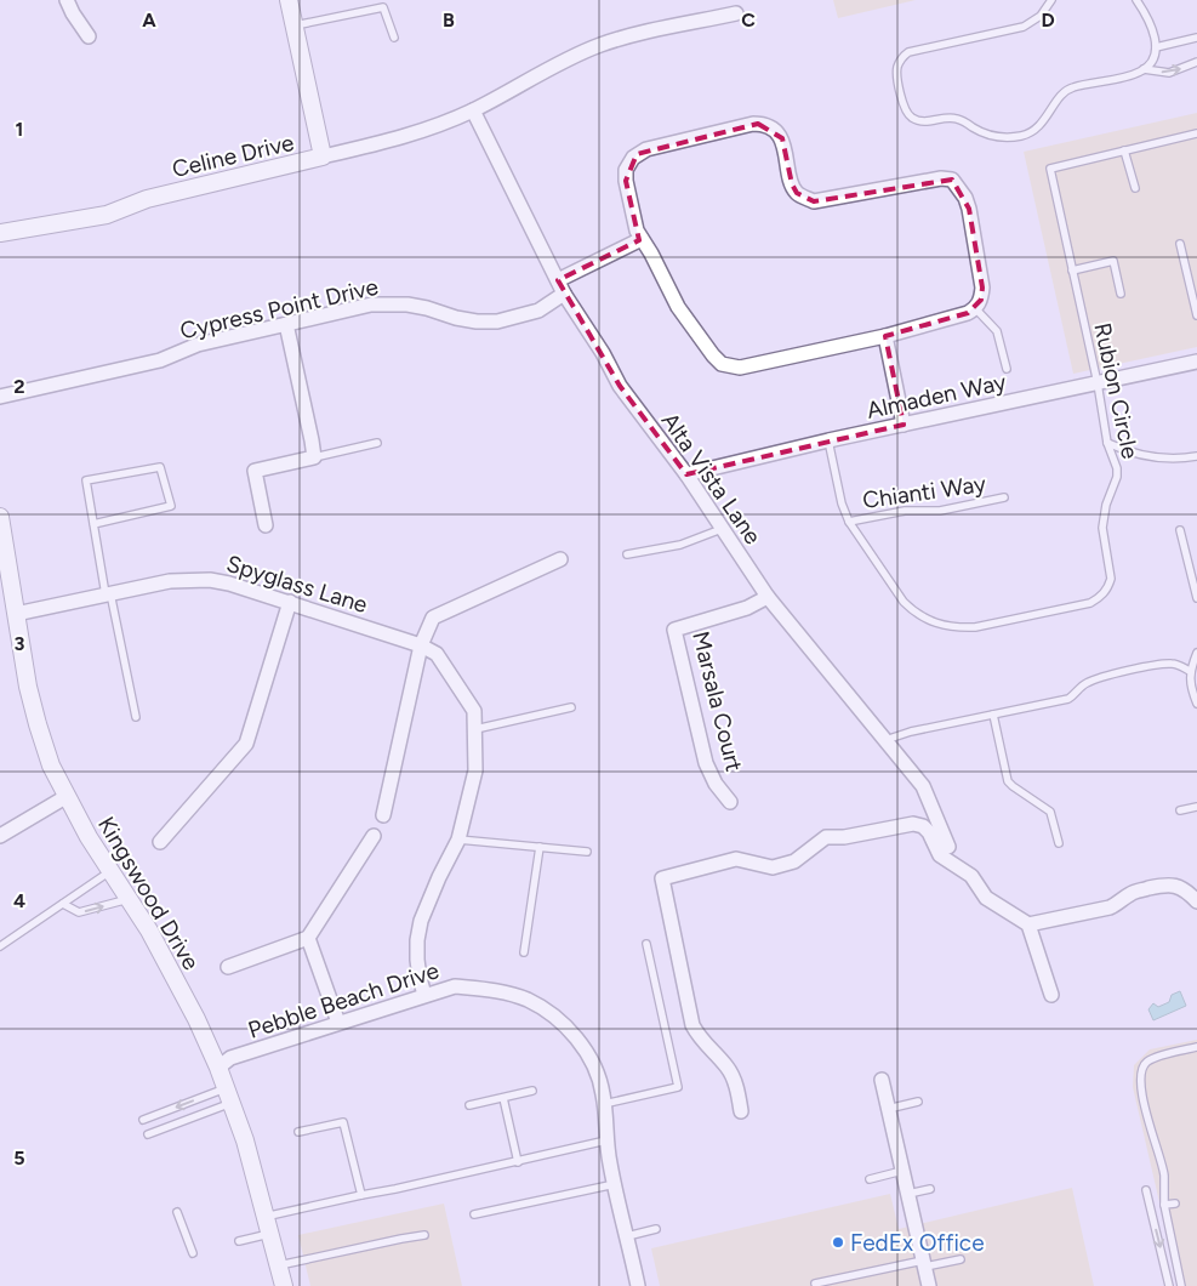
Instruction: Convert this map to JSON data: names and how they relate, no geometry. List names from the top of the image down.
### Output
{
  "streets": {
    "street": [
      "Celine Drive",
      "Cypress Point Drive",
      "Almaden Way",
      "Alta Vista Lane",
      "Spyglass Lane",
      "Marsala Court",
      "Kingswood Drive",
      "Pebble Beach Drive"
    ],
    "lane": ["Rubion Circle", "Chianti Way"]
  },
  "crossings": [
    ["Celine Drive", "Alta Vista Lane"],
    ["Cypress Point Drive", "Alta Vista Lane"],
    ["Rubion Circle", "Almaden Way"],
    ["Rubion Circle", "Chianti Way"],
    ["Almaden Way", "Alta Vista Lane"],
    ["Alta Vista Lane", "Marsala Court"],
    ["Spyglass Lane", "Kingswood Drive"],
    ["Spyglass Lane", "Pebble Beach Drive"],
    ["Kingswood Drive", "Pebble Beach Drive"]
  ],
  "places": ["FedEx Office"],
  "grid": {
    "columns": [
      "A",
      "B",
      "C",
      "D"
    ],
    "rows": [
      "1",
      "2",
      "3",
      "4",
      "5"
    ]
  }
}
